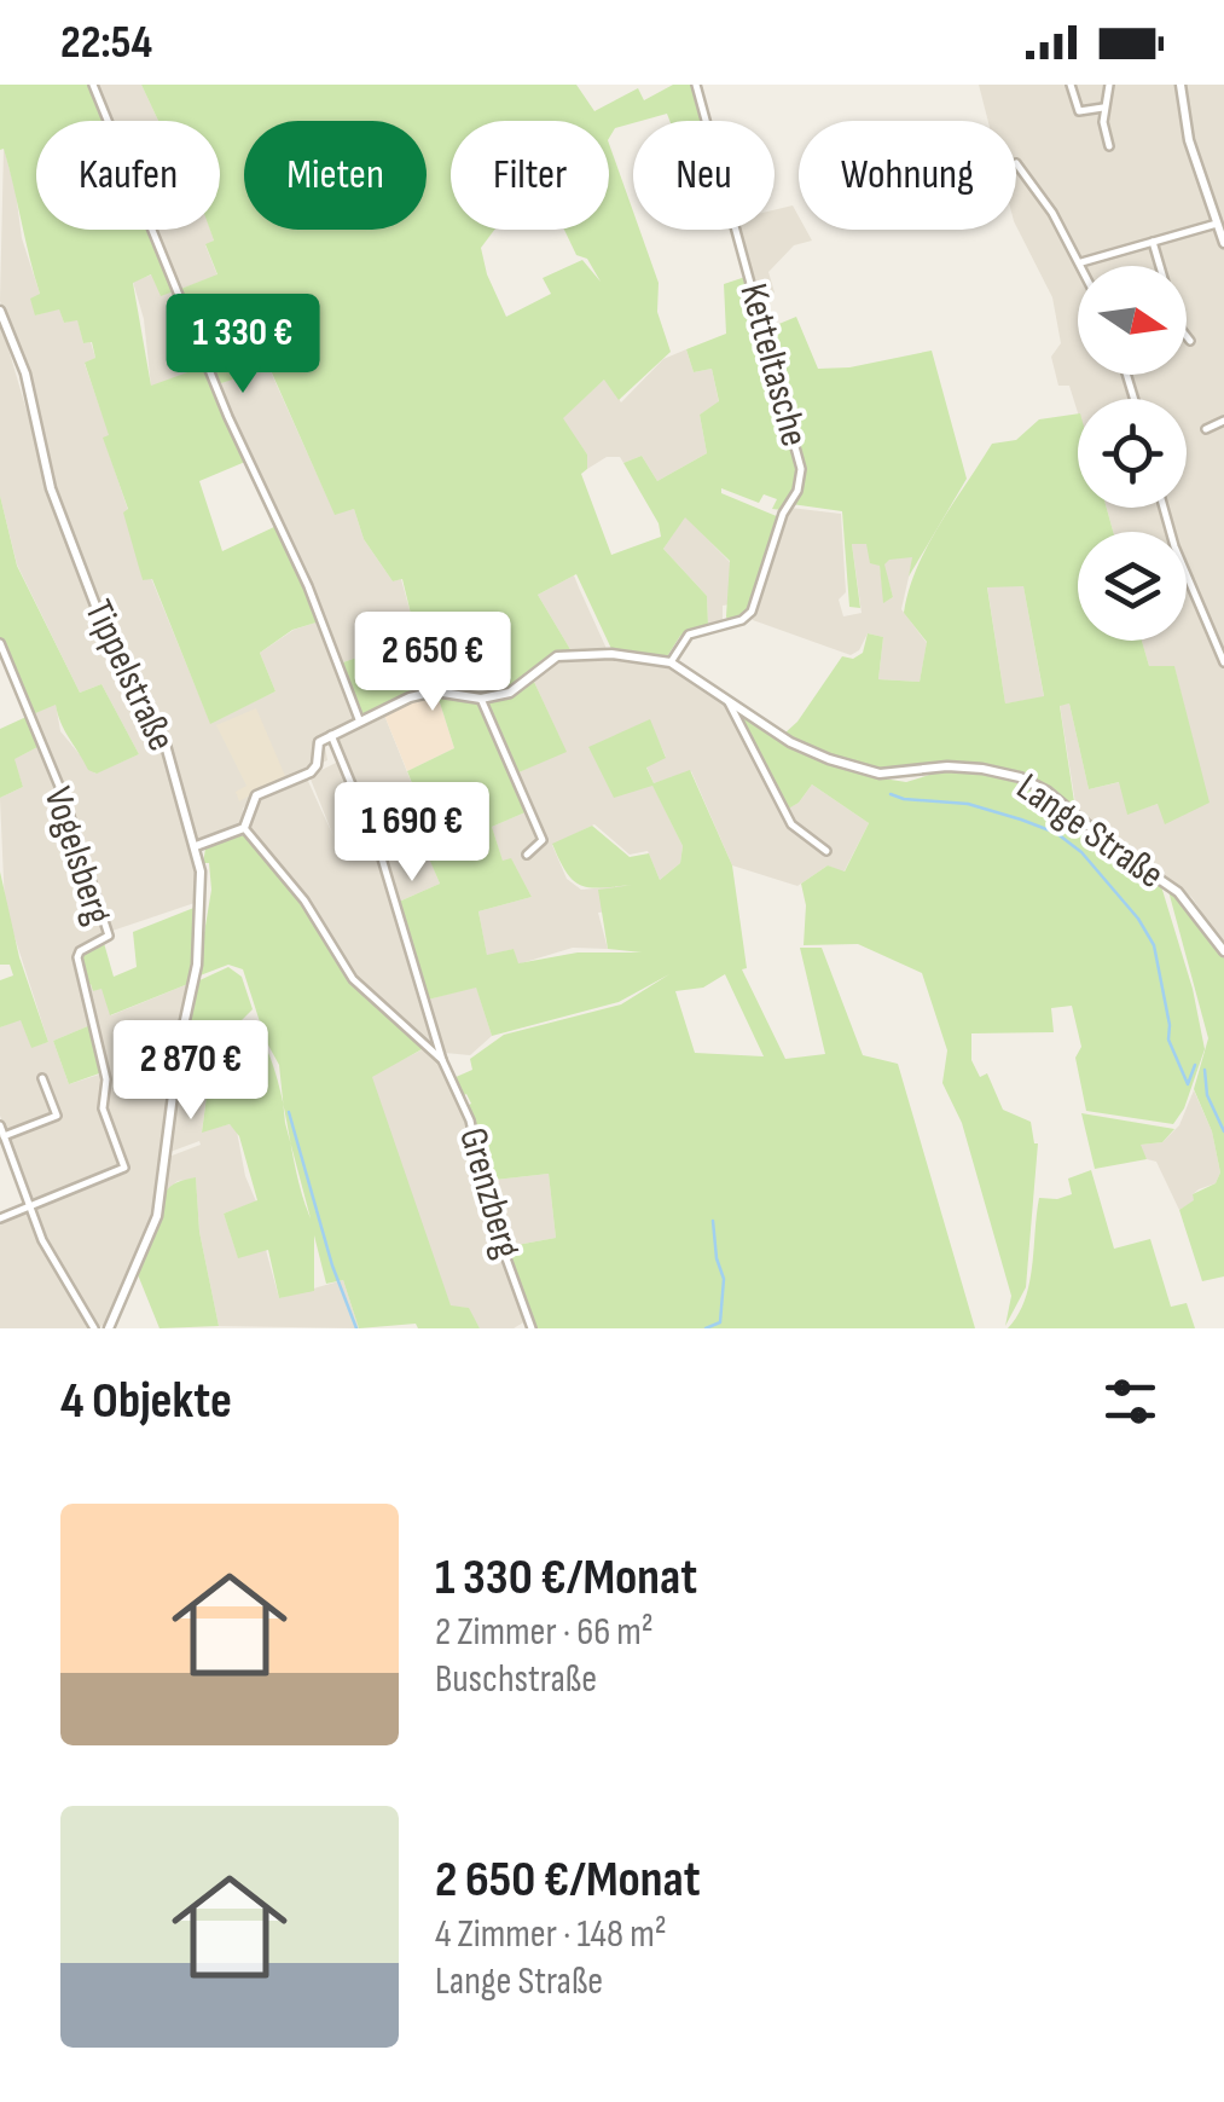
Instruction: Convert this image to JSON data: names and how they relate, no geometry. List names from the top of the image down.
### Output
{
  "streets": {
    "street": [
      "Ketteltasche",
      "Tippelstraße",
      "Lange Straße",
      "Vogelsberg",
      "Grenzberg"
    ]
  },
  "crossings": [
    ["Ketteltasche", "Lange Straße"],
    ["Lange Straße", "Grenzberg"]
  ],
  "north": "right",
  "page": {
    "status": "22:54",
    "chip": [
      "Kaufen",
      "Mieten",
      "Filter",
      "Neu",
      "Wohnung"
    ],
    "price": [
      "1 330 €",
      "2 650 €",
      "1 690 €",
      "2 870 €"
    ],
    "heading": "4 Objekte",
    "list": [
      {
        "name": "1 330 €/Monat",
        "note": "2 Zimmer · 66 m² · Buschstraße"
      },
      {
        "name": "2 650 €/Monat",
        "note": "4 Zimmer · 148 m² · Lange Straße"
      }
    ]
  }
}
